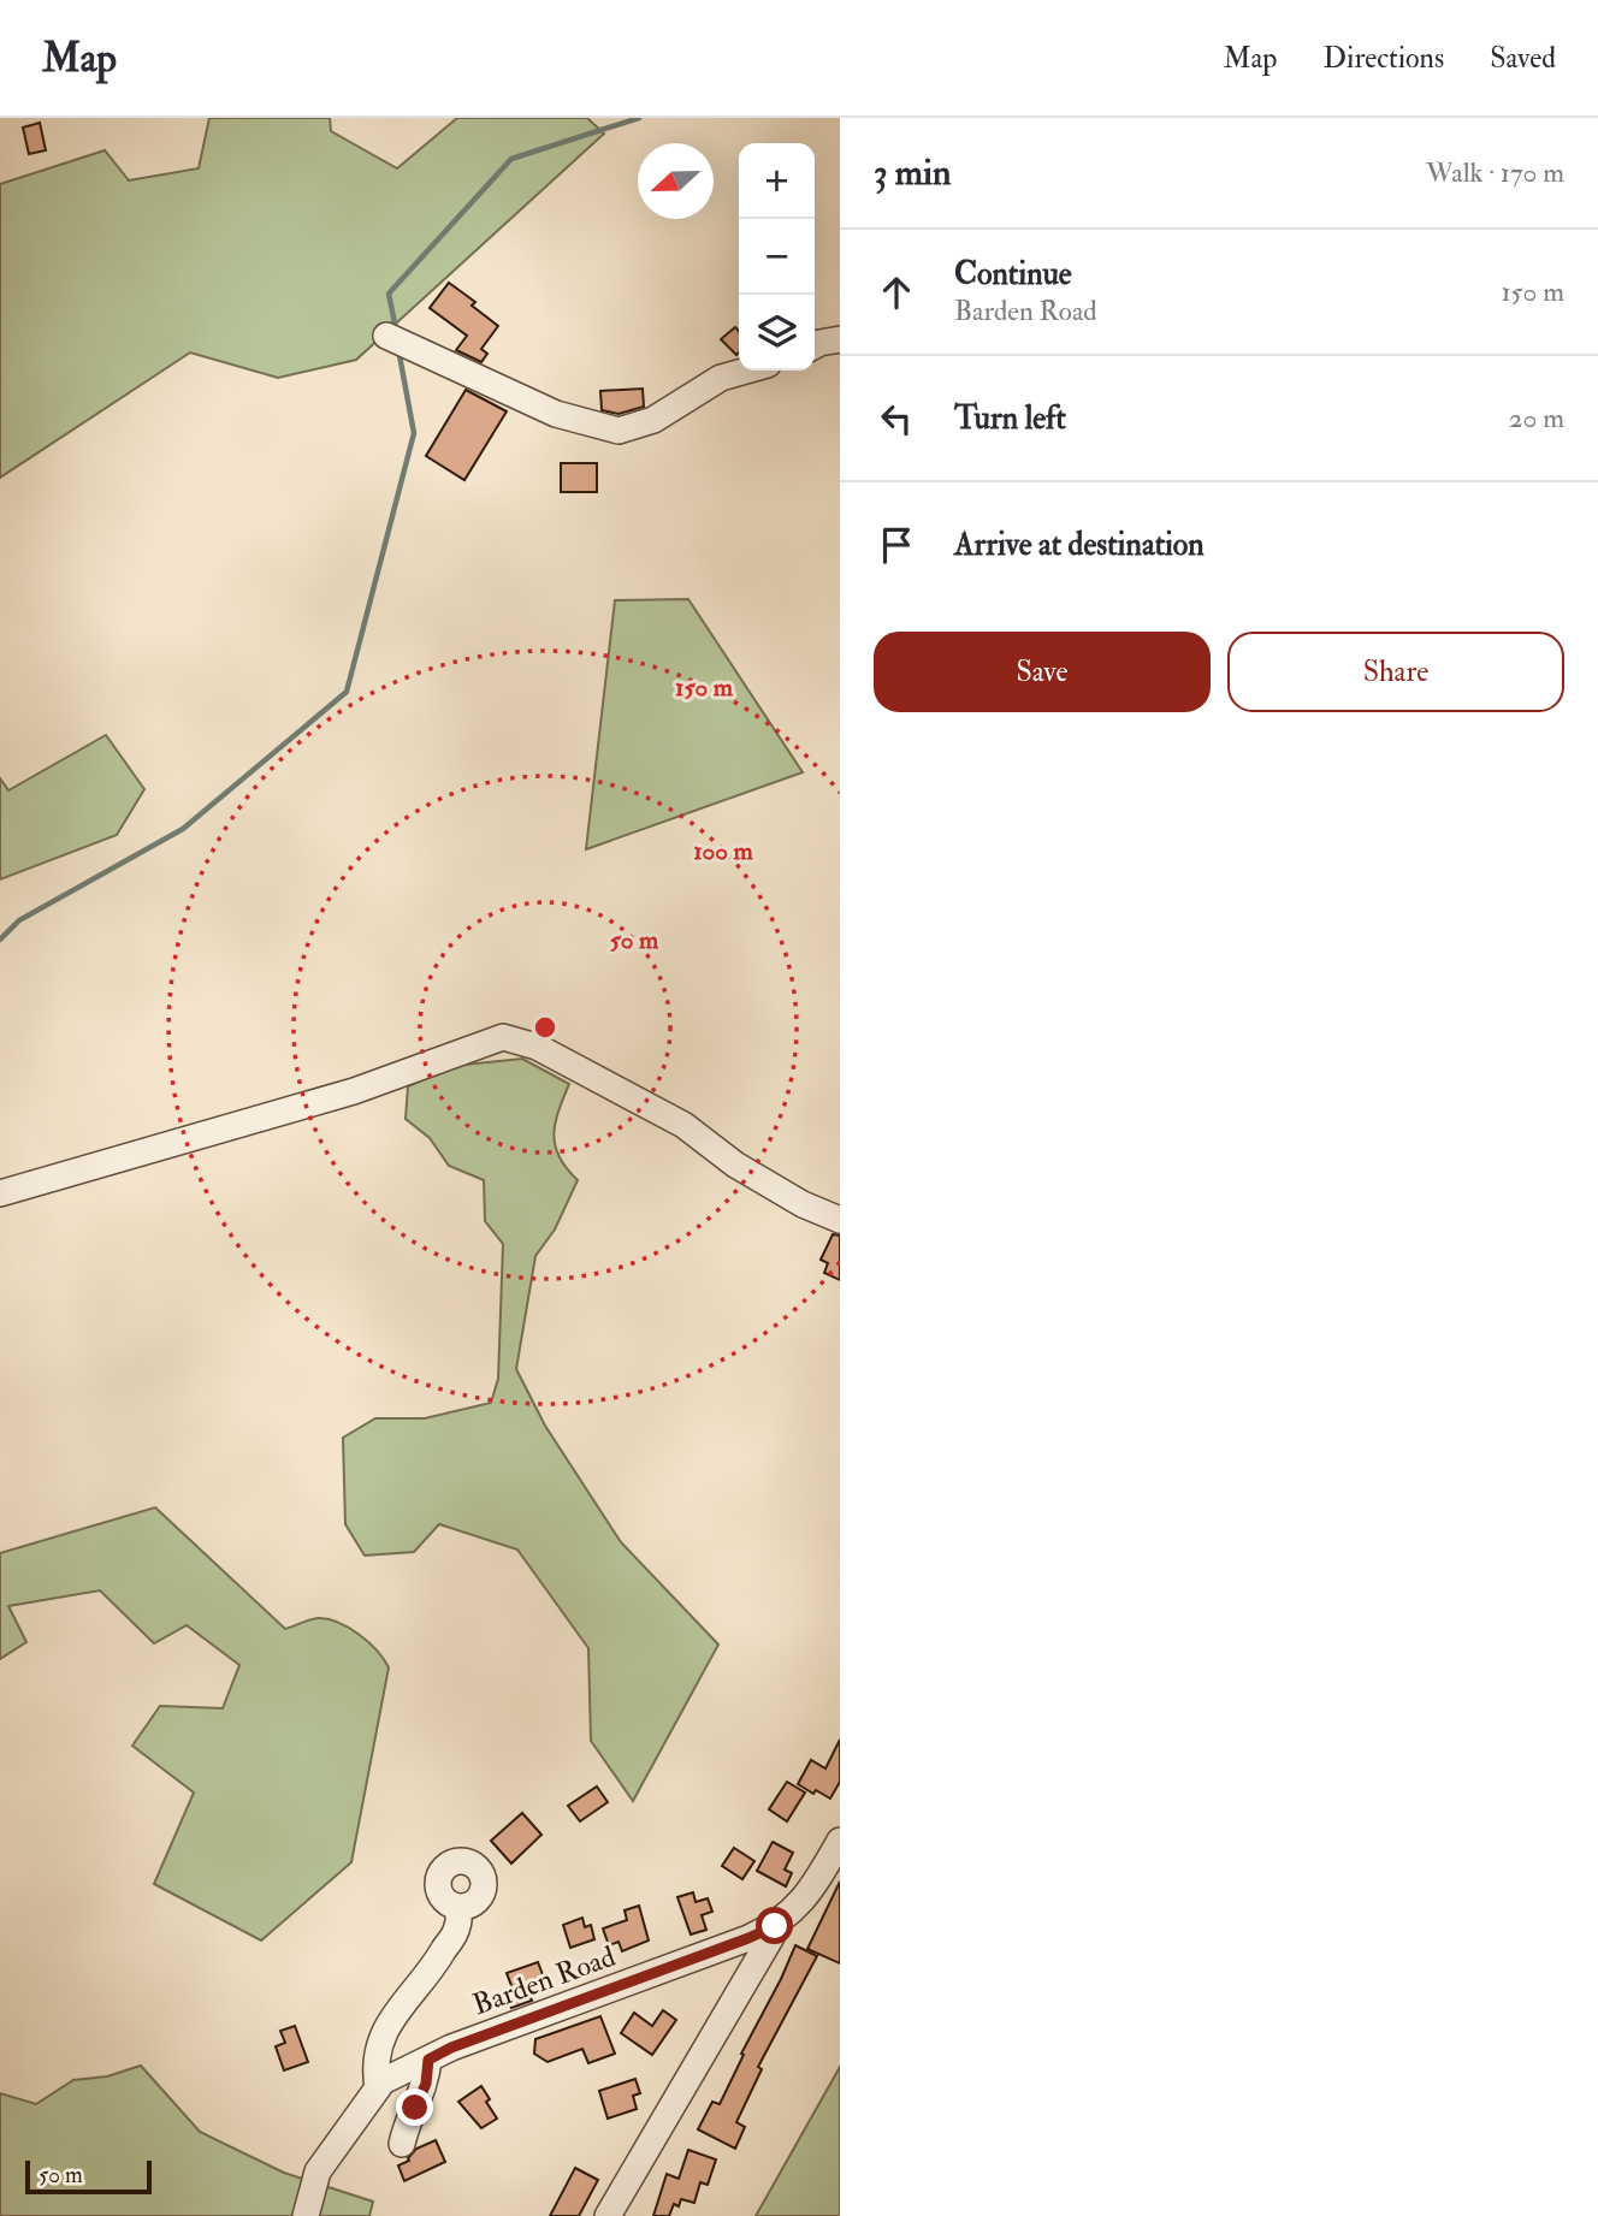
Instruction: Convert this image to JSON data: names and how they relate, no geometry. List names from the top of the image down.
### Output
{
  "streets": {
    "street": ["Barden Road"]
  },
  "scale_bar": "50 m",
  "north": "left",
  "page": {
    "header": "Map",
    "nav": ["Map", "Directions", "Saved"],
    "heading": ["3 min", "Walk · 170 m"],
    "map_buttons": ["+", "−"],
    "list": [
      ["Continue", "Barden Road", "150 m"],
      ["Turn left", "20 m"],
      "Arrive at destination"
    ],
    "buttons": ["Save", "Share"],
    "scale": "50 m"
  },
  "rings": ["150 m", "100 m", "50 m"]
}
